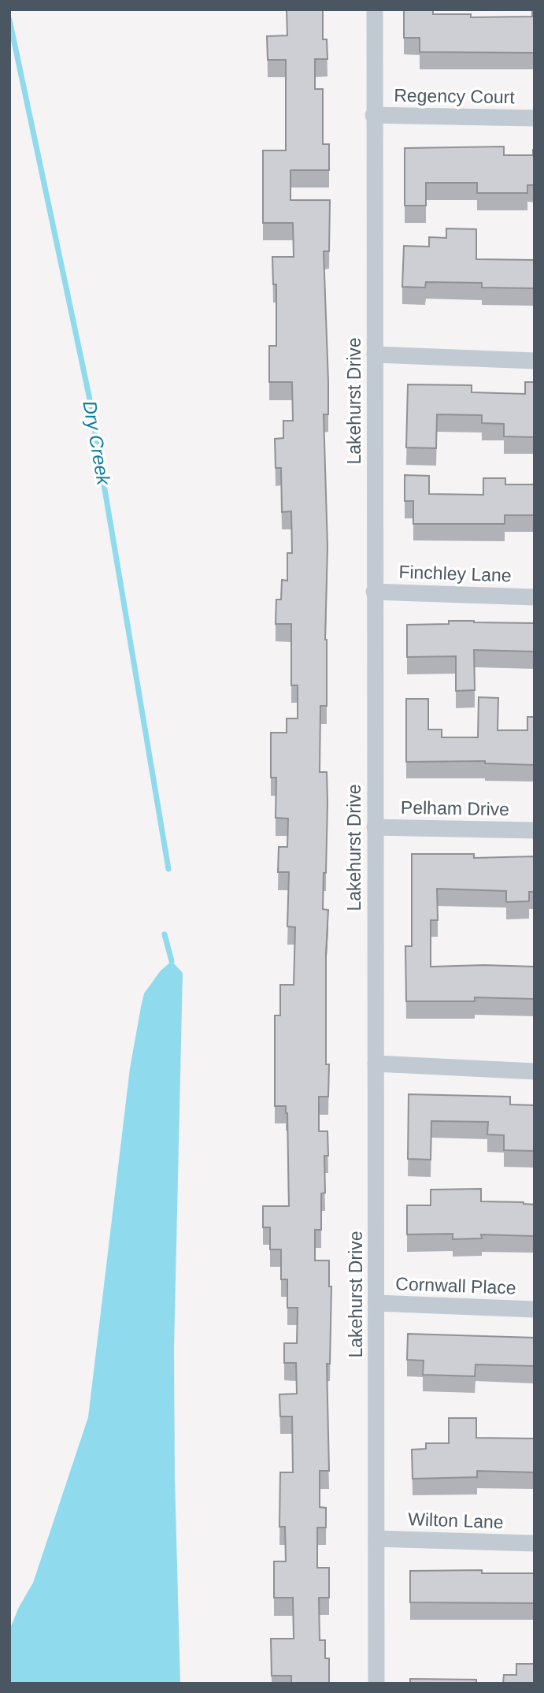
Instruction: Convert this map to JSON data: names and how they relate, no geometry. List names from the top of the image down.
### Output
{
  "streets": {
    "street": [
      "Regency Court",
      "Lakehurst Drive",
      "Finchley Lane",
      "Pelham Drive",
      "Cornwall Place",
      "Wilton Lane"
    ]
  },
  "crossings": [
    ["Regency Court", "Lakehurst Drive"],
    ["Lakehurst Drive", "Finchley Lane"],
    ["Lakehurst Drive", "Pelham Drive"],
    ["Lakehurst Drive", "Cornwall Place"],
    ["Lakehurst Drive", "Wilton Lane"]
  ],
  "water": ["Dry Creek"]
}
